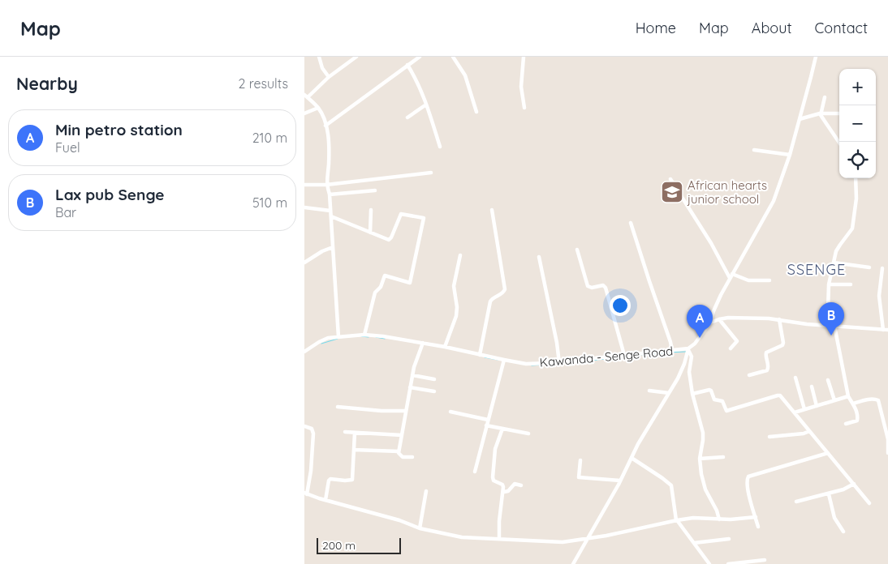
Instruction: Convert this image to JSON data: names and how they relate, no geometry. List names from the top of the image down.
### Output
{
  "streets": {
    "street": ["Kawanda - Senge Road"]
  },
  "districts": ["SSENGE"],
  "places": {
    "school or university": ["African hearts junior school"]
  },
  "scale_bar": "200 m",
  "page": {
    "header": "Map",
    "nav": [
      "Home",
      "Map",
      "About",
      "Contact"
    ],
    "heading": ["Nearby", "2 results"],
    "map_buttons": ["+", "−"],
    "list": [
      {
        "mark": "A",
        "name": "Min petro station",
        "note": "Fuel",
        "value": "210 m"
      },
      {
        "mark": "B",
        "name": "Lax pub Senge",
        "note": "Bar",
        "value": "510 m"
      }
    ],
    "pins": ["B", "A"],
    "scale": "200 m"
  }
}
